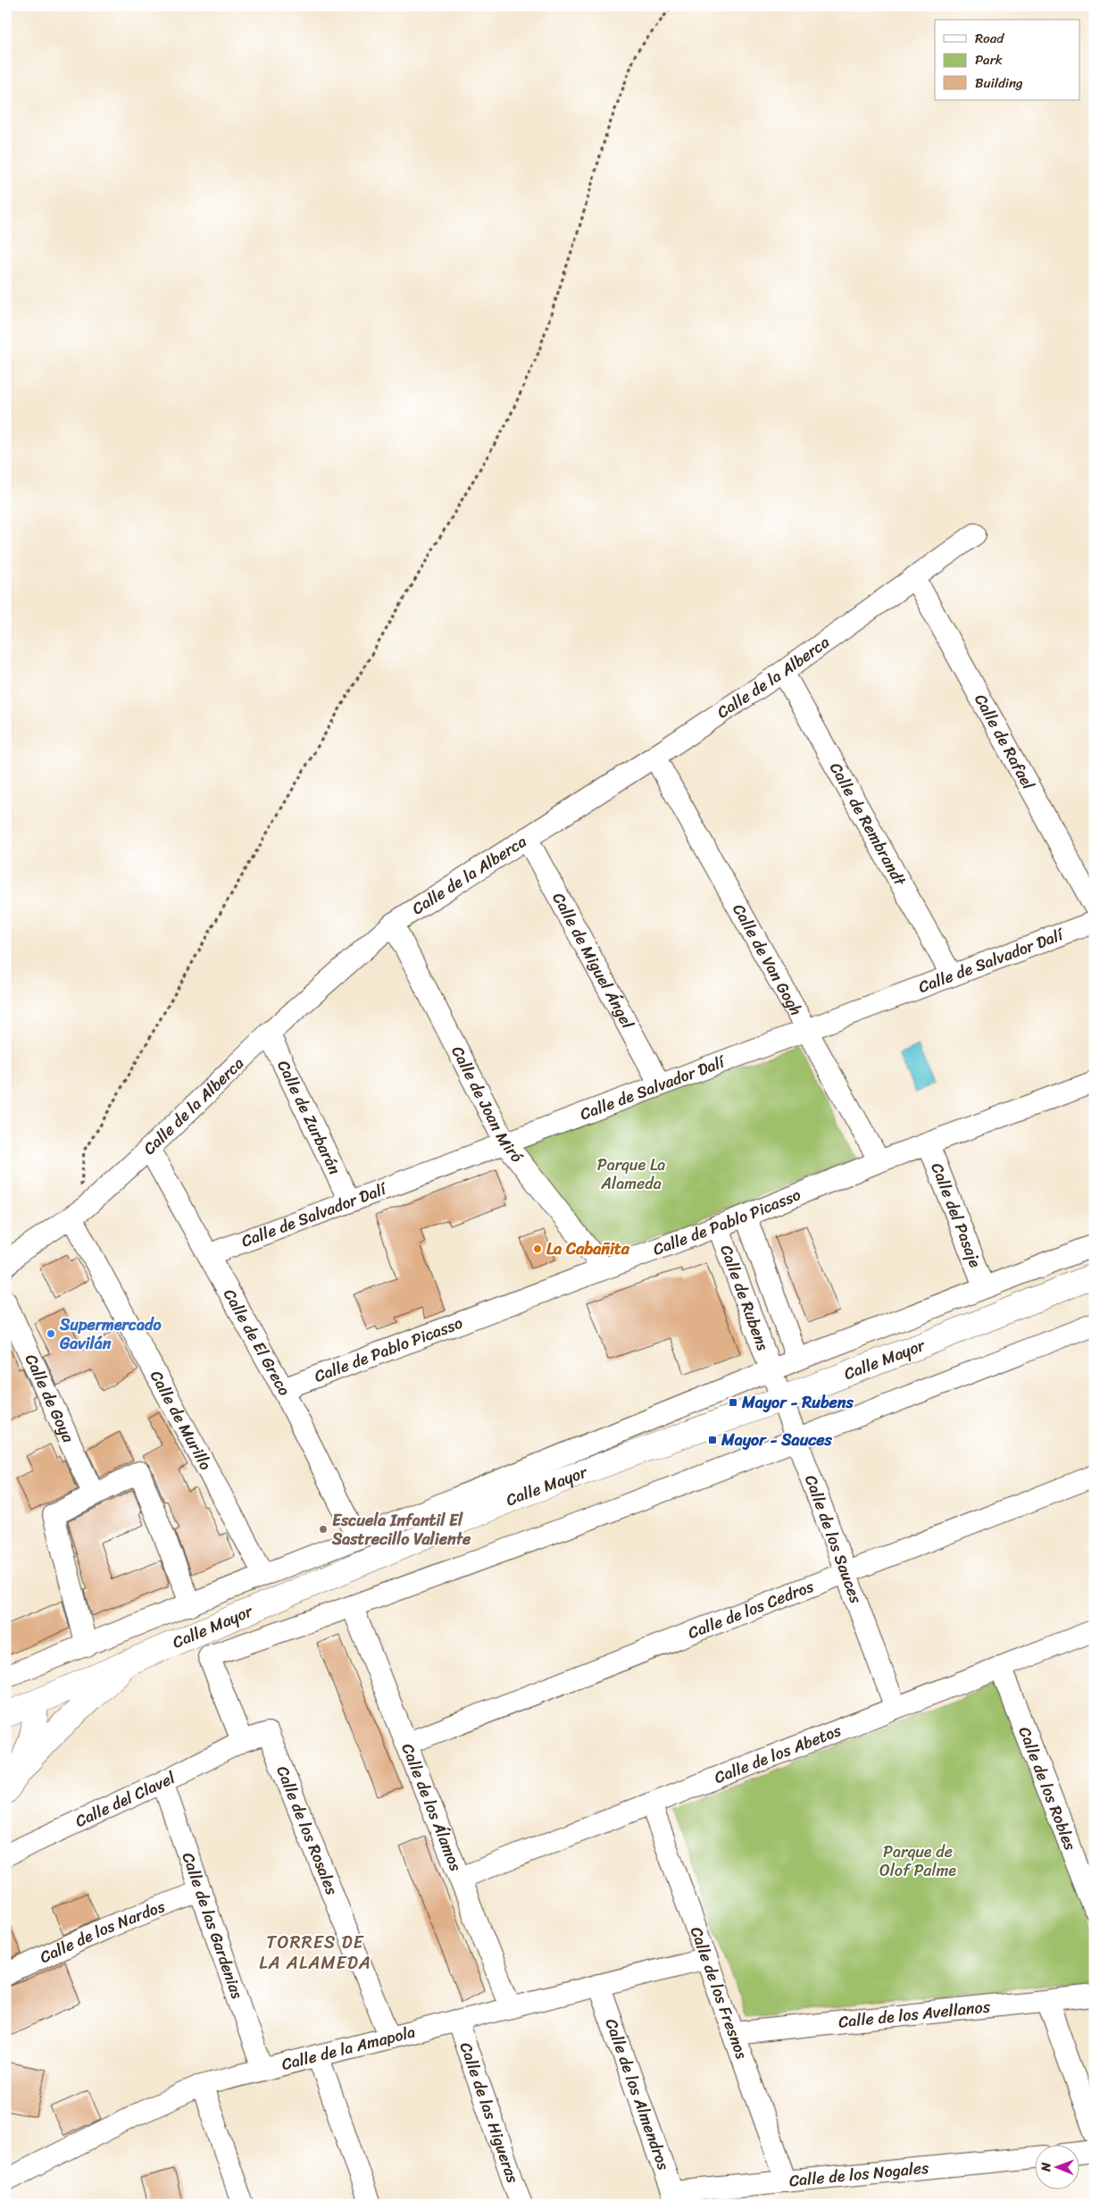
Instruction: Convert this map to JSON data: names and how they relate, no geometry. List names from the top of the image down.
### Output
{
  "streets": {
    "street": [
      "Calle de la Alberca",
      "Calle de Rafael",
      "Calle de Rembrandt",
      "Calle de Van Gogh",
      "Calle de Miguel Ángel",
      "Calle de Salvador Dalí",
      "Calle de Joan Miró",
      "Calle de Zurbarán",
      "Calle del Pasaje",
      "Calle de Pablo Picasso",
      "Calle de Rubens",
      "Calle de El Greco",
      "Calle Mayor",
      "Calle de Goya",
      "Calle de Murillo",
      "Calle de los Sauces",
      "Calle de los Cedros",
      "Calle de los Abetos",
      "Calle de los Robles",
      "Calle del Clavel",
      "Calle de los Álamos",
      "Calle de los Rosales",
      "Calle de las Gardenias",
      "Calle de los Nardos",
      "Calle de los Fresnos",
      "Calle de los Avellanos",
      "Calle de la Amapola",
      "Calle de los Almendros",
      "Calle de las Higueras",
      "Calle de los Nogales"
    ]
  },
  "crossings": [
    ["Calle de la Alberca", "Calle de Rafael"],
    ["Calle de la Alberca", "Calle de Rembrandt"],
    ["Calle de la Alberca", "Calle de Van Gogh"],
    ["Calle de la Alberca", "Calle de Miguel Ángel"],
    ["Calle de la Alberca", "Calle de Joan Miró"],
    ["Calle de la Alberca", "Calle de Zurbarán"],
    ["Calle de la Alberca", "Calle de El Greco"],
    ["Calle de la Alberca", "Calle de Murillo"],
    ["Calle de Rembrandt", "Calle de Salvador Dalí"],
    ["Calle de Van Gogh", "Calle de Salvador Dalí"],
    ["Calle de Van Gogh", "Calle de Pablo Picasso"],
    ["Calle de Miguel Ángel", "Calle de Salvador Dalí"],
    ["Calle de Salvador Dalí", "Calle de Joan Miró"],
    ["Calle de Salvador Dalí", "Calle de Zurbarán"],
    ["Calle de Salvador Dalí", "Calle de El Greco"],
    ["Calle de Joan Miró", "Calle de Pablo Picasso"],
    ["Calle del Pasaje", "Calle de Pablo Picasso"],
    ["Calle del Pasaje", "Calle Mayor"],
    ["Calle de Pablo Picasso", "Calle de Rubens"],
    ["Calle de Pablo Picasso", "Calle de El Greco"],
    ["Calle de Rubens", "Calle Mayor"],
    ["Calle de Rubens", "Calle de los Sauces"],
    ["Calle de El Greco", "Calle Mayor"],
    ["Calle Mayor", "Calle de Murillo"],
    ["Calle Mayor", "Calle de los Sauces"],
    ["Calle Mayor", "Calle del Clavel"],
    ["Calle Mayor", "Calle de los Álamos"],
    ["Calle Mayor", "Calle de los Rosales"],
    ["Calle de los Sauces", "Calle de los Cedros"],
    ["Calle de los Sauces", "Calle de los Abetos"],
    ["Calle de los Cedros", "Calle de los Álamos"],
    ["Calle de los Abetos", "Calle de los Robles"],
    ["Calle de los Abetos", "Calle de los Álamos"],
    ["Calle de los Abetos", "Calle de los Fresnos"],
    ["Calle del Clavel", "Calle de los Rosales"],
    ["Calle del Clavel", "Calle de las Gardenias"],
    ["Calle de los Álamos", "Calle de la Amapola"],
    ["Calle de los Rosales", "Calle de la Amapola"],
    ["Calle de las Gardenias", "Calle de los Nardos"],
    ["Calle de las Gardenias", "Calle de la Amapola"],
    ["Calle de los Fresnos", "Calle de los Avellanos"],
    ["Calle de los Fresnos", "Calle de la Amapola"],
    ["Calle de los Fresnos", "Calle de los Nogales"],
    ["Calle de la Amapola", "Calle de los Almendros"],
    ["Calle de la Amapola", "Calle de las Higueras"],
    ["Calle de los Almendros", "Calle de los Nogales"]
  ],
  "districts": ["TORRES DE LA ALAMEDA"],
  "parks": ["Parque La Alameda", "Parque de Olof Palme"],
  "places": {
    "other": ["La Cabañita", "Supermercado Gavilán", "Escuela Infantil El Sastrecillo Valiente"],
    "transit": ["Mayor - Rubens", "Mayor - Sauces"]
  },
  "legend": ["Road", "Park", "Building"],
  "north": "left"
}
